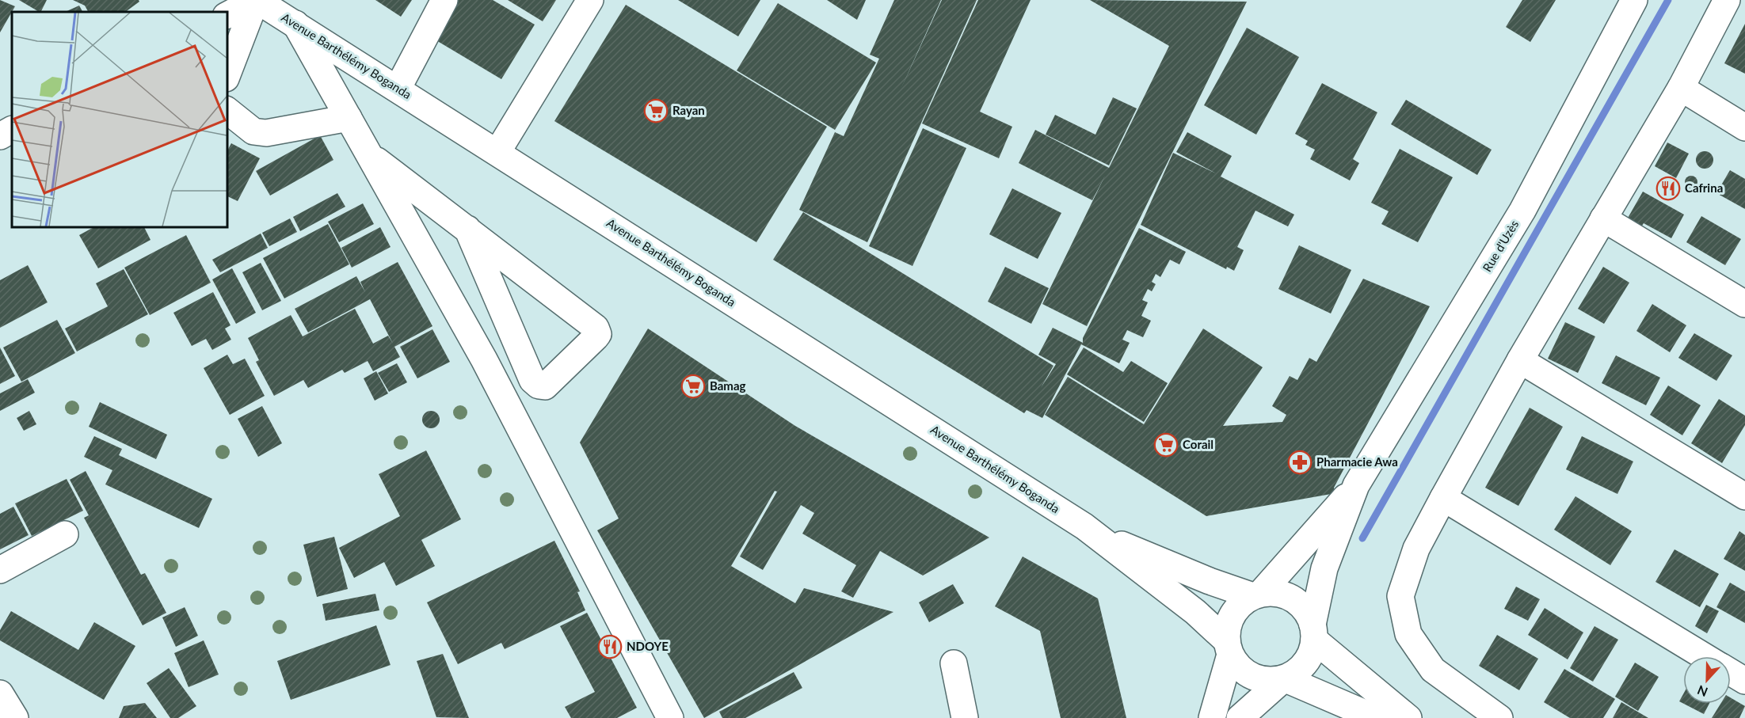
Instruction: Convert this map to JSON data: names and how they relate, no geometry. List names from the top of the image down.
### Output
{
  "streets": {
    "street": ["Avenue Barthélémy Boganda", "Rue d'Uzès"]
  },
  "crossings": [
    ["Avenue Barthélémy Boganda", "Rue d'Uzès"]
  ],
  "places": {
    "supermarket": ["Rayan", "Bamag", "Corail"],
    "restaurant": ["Cafrina", "NDOYE"],
    "pharmacy": ["Pharmacie Awa"]
  },
  "north": "bottom"
}
